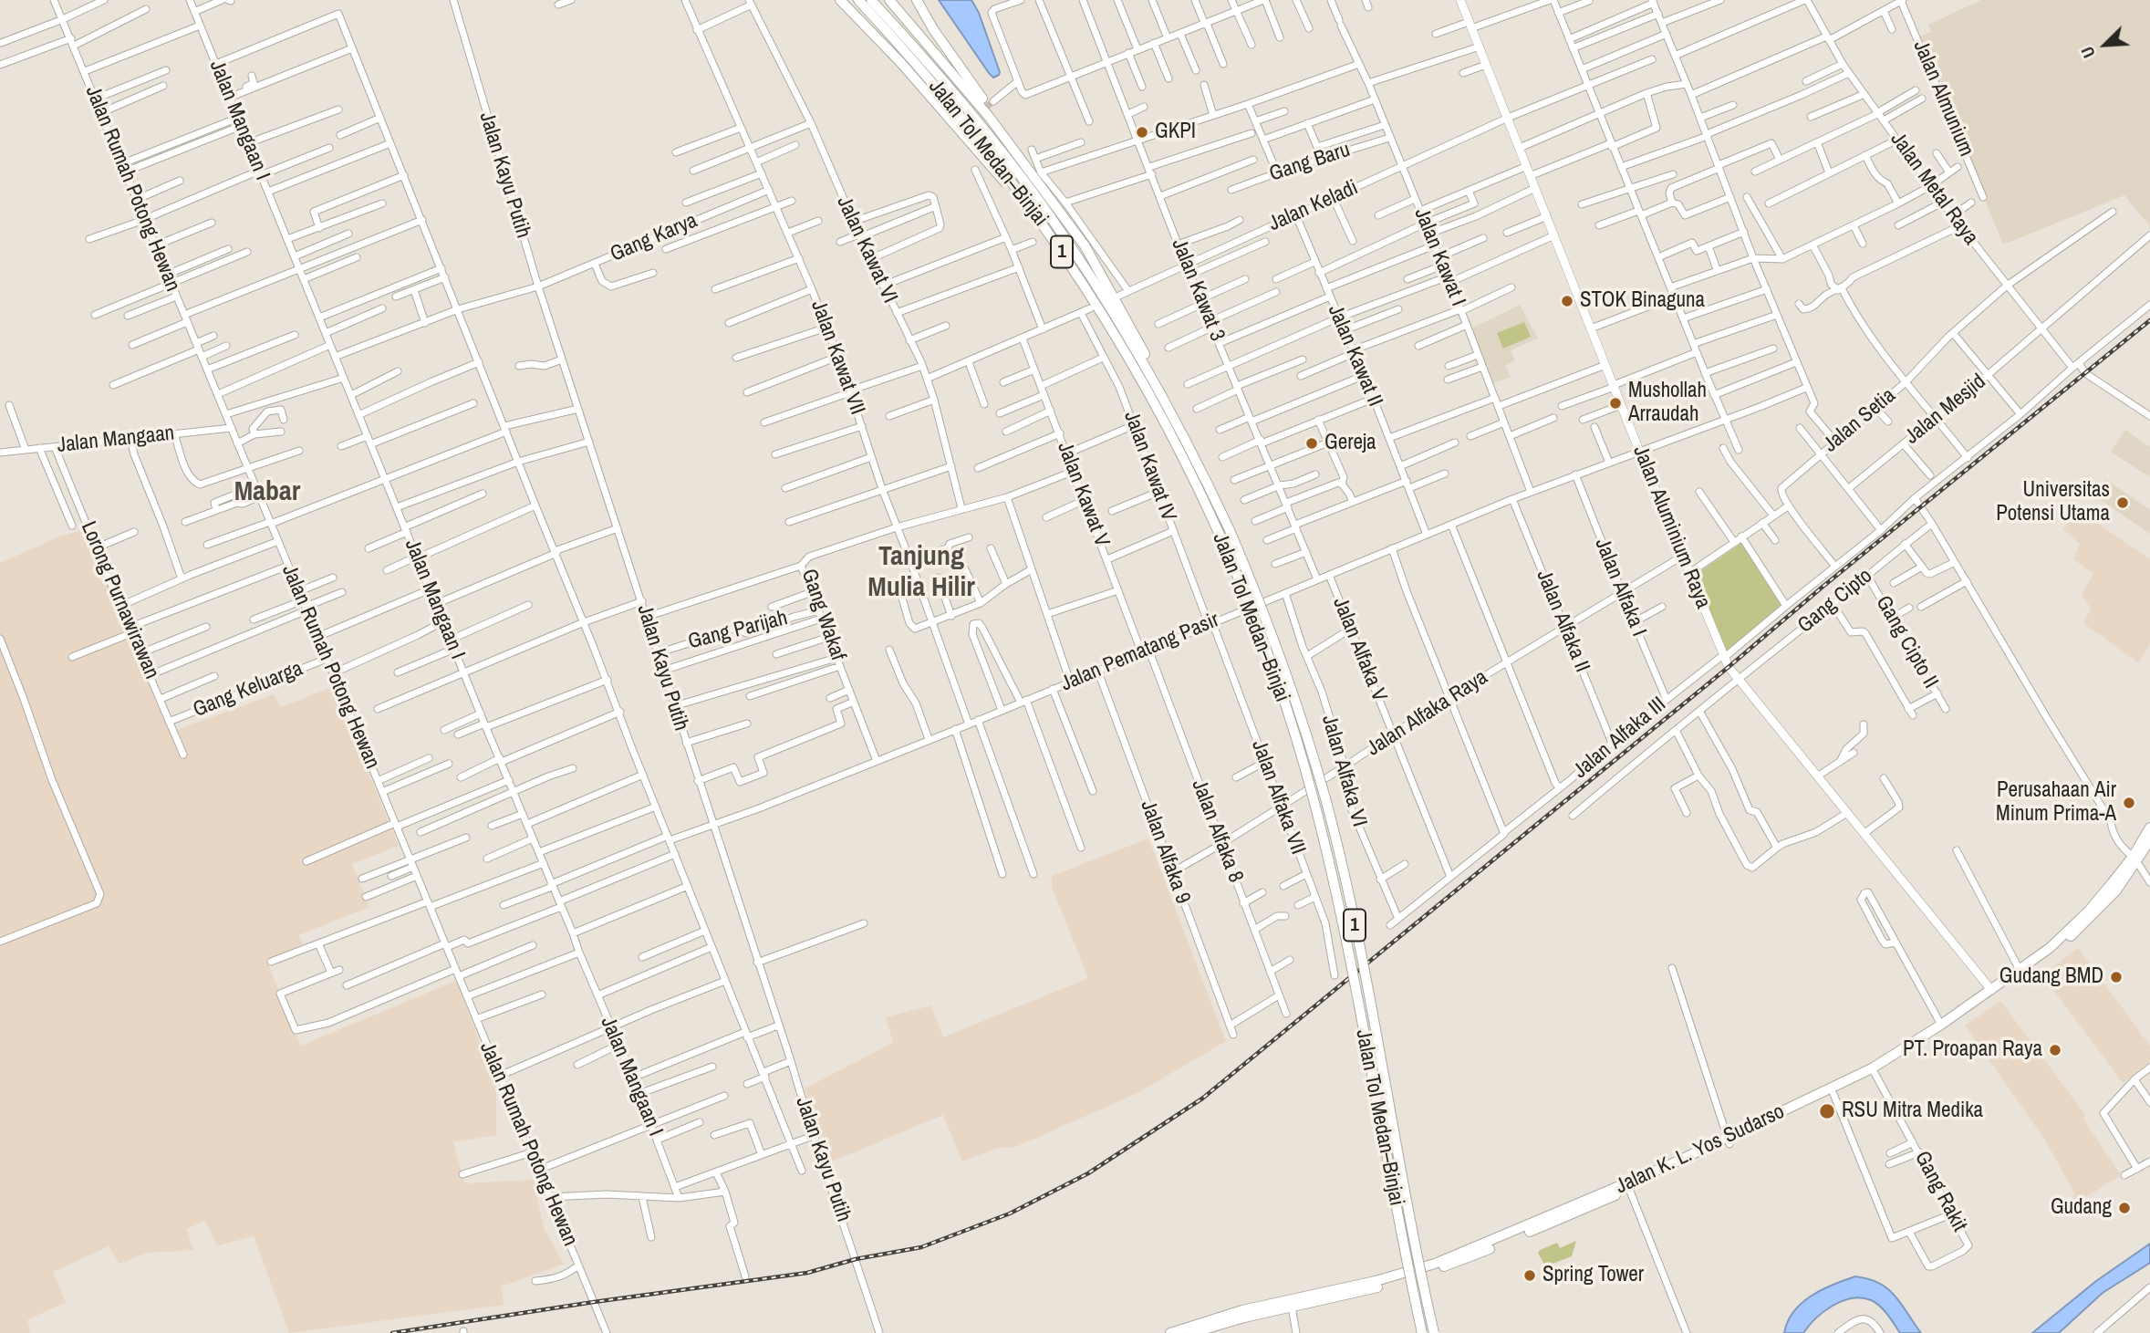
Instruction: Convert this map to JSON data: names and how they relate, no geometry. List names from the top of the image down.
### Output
{
  "streets": {
    "highway": ["Jalan Tol Medan–Binjai", "1", "Jalan K. L. Yos Sudarso"],
    "main road": ["Jalan Aluminium Raya"],
    "street": [
      "Jalan Almunium",
      "Jalan Mangaan I",
      "Gang Baru",
      "Jalan Kayu Putih",
      "Jalan Rumah Potong Hewan",
      "Jalan Metal Raya",
      "Jalan Keladi",
      "Gang Karya",
      "Jalan Kawat VI",
      "Jalan Kawat I",
      "Jalan Kawat 3",
      "Jalan Kawat II",
      "Jalan Kawat VII",
      "Jalan Mesjid",
      "Jalan Setia",
      "Jalan Mangaan",
      "Jalan Kawat IV",
      "Jalan Kawat V",
      "Jalan Alfaka I",
      "Lorong Purnawirawan",
      "Gang Cipto",
      "Gang Wakaf",
      "Jalan Alfaka II",
      "Gang Parijah",
      "Gang Cipto II",
      "Jalan Alfaka V",
      "Jalan Pematang Pasir",
      "Gang Keluarga",
      "Jalan Alfaka Raya",
      "Jalan Alfaka III",
      "Jalan Alfaka VI",
      "Jalan Alfaka VII",
      "Jalan Alfaka 8",
      "Jalan Alfaka 9",
      "Gang Rakit"
    ]
  },
  "crossings": [
    ["Jalan Mangaan I", "Gang Karya"],
    ["Jalan Mangaan I", "Jalan Pematang Pasir"],
    ["Gang Baru", "Jalan Kawat I"],
    ["Jalan Kayu Putih", "Gang Karya"],
    ["Jalan Kayu Putih", "Gang Parijah"],
    ["Jalan Kayu Putih", "Jalan Pematang Pasir"],
    ["Jalan Rumah Potong Hewan", "Jalan Mangaan"],
    ["Jalan Rumah Potong Hewan", "Gang Keluarga"],
    ["Jalan Metal Raya", "Jalan Mesjid"],
    ["Jalan Metal Raya", "Jalan Setia"],
    ["Jalan Metal Raya", "Jalan Alfaka III"],
    ["Jalan Keladi", "Jalan Kawat I"],
    ["Jalan Keladi", "Jalan Kawat 3"],
    ["Jalan Keladi", "Jalan Kawat II"],
    ["Jalan Keladi", "Jalan Aluminium Raya"],
    ["Gang Karya", "Jalan Kawat VII"],
    ["Jalan Kawat VI", "Gang Wakaf"],
    ["Jalan Kawat I", "Jalan Pematang Pasir"],
    ["Jalan Kawat 3", "Jalan Pematang Pasir"],
    ["Jalan Kawat II", "Jalan Pematang Pasir"],
    ["Jalan Kawat VII", "Gang Wakaf"],
    ["Jalan Kawat VII", "Jalan Pematang Pasir"],
    ["Jalan Mangaan", "Lorong Purnawirawan"],
    ["Jalan Kawat IV", "Jalan Pematang Pasir"],
    ["Jalan Kawat IV", "Jalan Alfaka VII"],
    ["Jalan Kawat V", "Gang Wakaf"],
    ["Jalan Kawat V", "Jalan Pematang Pasir"],
    ["Jalan Kawat V", "Jalan Alfaka 8"],
    ["Jalan Aluminium Raya", "Gang Cipto"],
    ["Jalan Aluminium Raya", "Jalan Pematang Pasir"],
    ["Jalan Aluminium Raya", "Jalan Alfaka Raya"],
    ["Jalan Aluminium Raya", "Jalan Alfaka III"],
    ["Jalan Aluminium Raya", "Jalan K. L. Yos Sudarso"],
    ["Jalan Alfaka I", "Jalan Pematang Pasir"],
    ["Jalan Alfaka I", "Jalan Alfaka Raya"],
    ["Jalan Alfaka I", "Jalan Alfaka III"],
    ["Lorong Purnawirawan", "Gang Keluarga"],
    ["Gang Cipto", "Gang Cipto II"],
    ["Gang Wakaf", "Gang Parijah"],
    ["Gang Wakaf", "Jalan Pematang Pasir"],
    ["Jalan Alfaka II", "Jalan Pematang Pasir"],
    ["Jalan Alfaka II", "Jalan Alfaka Raya"],
    ["Jalan Alfaka II", "Jalan Alfaka III"],
    ["Jalan Alfaka V", "Jalan Pematang Pasir"],
    ["Jalan Alfaka V", "Jalan Alfaka Raya"],
    ["Jalan Pematang Pasir", "Jalan Alfaka III"],
    ["Jalan Pematang Pasir", "Jalan Alfaka VI"],
    ["Jalan Pematang Pasir", "Jalan Alfaka VII"],
    ["Jalan Pematang Pasir", "Jalan Alfaka 8"],
    ["Jalan Pematang Pasir", "Jalan Alfaka 9"],
    ["Jalan Alfaka Raya", "Jalan Alfaka III"],
    ["Jalan Alfaka Raya", "Jalan Alfaka VI"],
    ["Jalan Alfaka Raya", "Jalan Alfaka VII"],
    ["Jalan Alfaka Raya", "Jalan Alfaka 8"],
    ["Jalan Alfaka Raya", "Jalan Alfaka 9"],
    ["Jalan K. L. Yos Sudarso", "Gang Rakit"]
  ],
  "districts": ["Mabar", "Tanjung Mulia Hilir"],
  "places": [
    "GKPI",
    "STOK Binaguna",
    "Mushollah Arraudah",
    "Gereja",
    "Universitas Potensi Utama",
    "Perusahaan Air Minum Prima-A",
    "Gudang BMD",
    "PT. Proapan Raya",
    "RSU Mitra Medika",
    "Gudang",
    "Spring Tower"
  ],
  "north": "bottom left"
}
